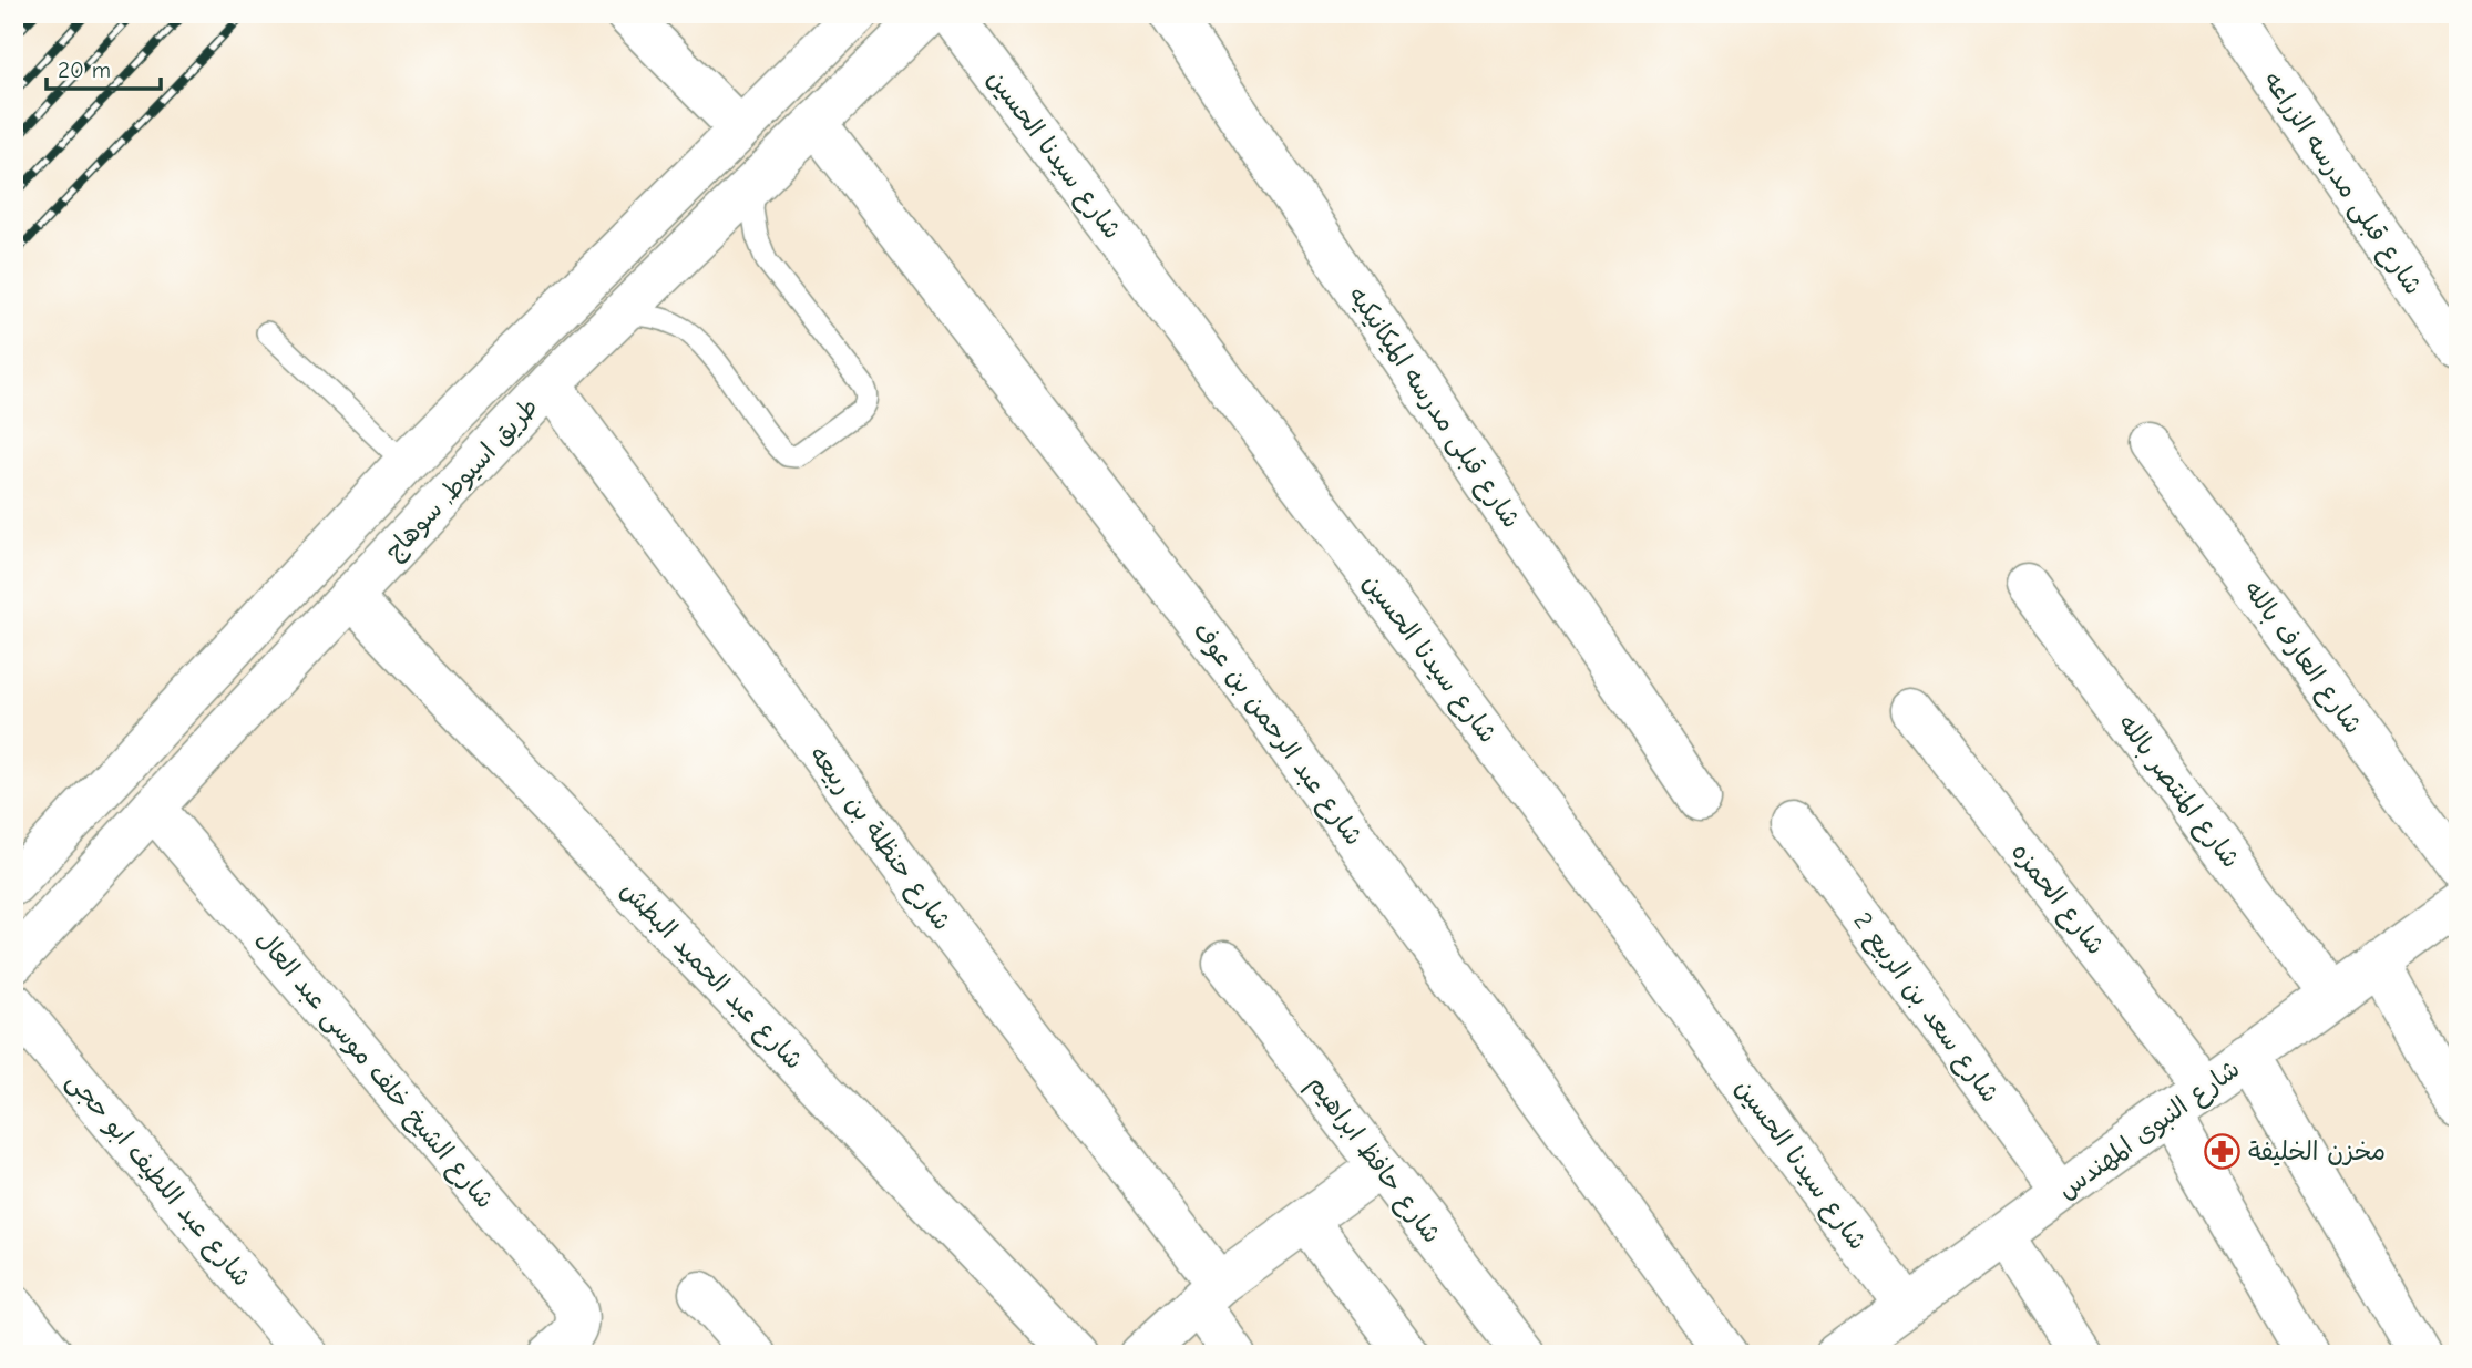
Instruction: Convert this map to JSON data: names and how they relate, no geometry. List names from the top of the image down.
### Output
{
  "streets": {
    "street": [
      "شارع سيدنا الحسين",
      "شارع قبلى مدرسه الزراعه",
      "شارع قبلى مدرسه الميكانيكيه",
      "طريق اسيوط, سوهاج",
      "شارع العارف بالله",
      "شارع عبد الرحمن بن عوف",
      "شارع المنتصر بالله",
      "شارع حنظلة بن ربيعه",
      "شارع الحمزه",
      "شارع عبد الحميد البطش",
      "شارع سعد بن الربيع 2",
      "شارع الشيخ خلف موسى عبد العال",
      "شارع النبوى المهندس",
      "شارع حافظ ابراهيم",
      "شارع عبد اللطيف ابو حجى"
    ]
  },
  "crossings": [
    ["شارع سيدنا الحسين", "شارع النبوى المهندس"],
    ["طريق اسيوط, سوهاج", "شارع عبد الرحمن بن عوف"],
    ["طريق اسيوط, سوهاج", "شارع حنظلة بن ربيعه"],
    ["طريق اسيوط, سوهاج", "شارع عبد الحميد البطش"],
    ["طريق اسيوط, سوهاج", "شارع الشيخ خلف موسى عبد العال"],
    ["شارع المنتصر بالله", "شارع النبوى المهندس"],
    ["شارع الحمزه", "شارع النبوى المهندس"],
    ["شارع سعد بن الربيع 2", "شارع النبوى المهندس"]
  ],
  "places": {
    "pharmacy": ["مخزن الخليفة"]
  },
  "scale_bar": "20 m"
}
